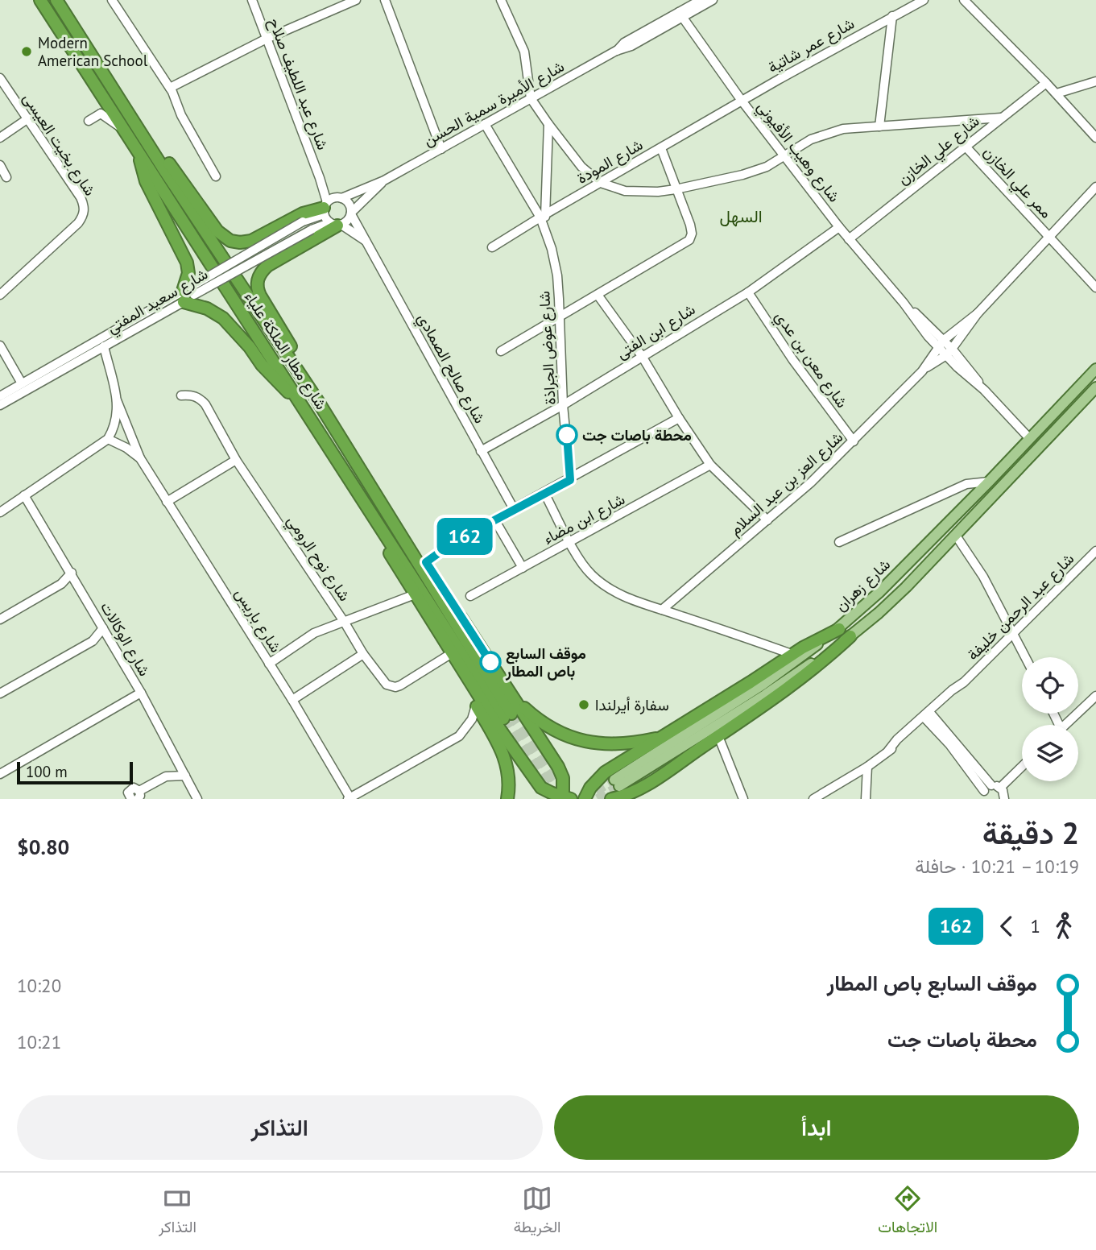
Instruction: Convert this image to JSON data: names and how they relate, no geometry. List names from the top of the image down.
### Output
{
  "streets": {
    "highway": ["شارع مطار الملكة علياء"],
    "main road": ["شارع زهران"],
    "street": [
      "شارع عمر شاتية",
      "شارع عبد اللطيف صلاح",
      "شارع الأميرة سمية الحسن",
      "شارع بخيت العيسى",
      "شارع علي الخازن",
      "شارع وهيب الأفيوني",
      "شارع المودة",
      "ممر علي الخازن",
      "شارع سعيد المفتي",
      "شارع ابن الفتى",
      "شارع عوض الجراذة",
      "شارع معن بن عدي",
      "شارع صالح الصمادي",
      "شارع العز بن عبد السلام",
      "شارع ابن مضاء",
      "شارع نوح الرومي",
      "شارع عبد الرحمن خليفة",
      "شارع باريس",
      "شارع الوكالات"
    ]
  },
  "crossings": [
    ["شارع عمر شاتية", "شارع وهيب الأفيوني"],
    ["شارع عمر شاتية", "شارع المودة"],
    ["شارع عبد اللطيف صلاح", "شارع الأميرة سمية الحسن"],
    ["شارع عبد اللطيف صلاح", "شارع سعيد المفتي"],
    ["شارع عبد اللطيف صلاح", "شارع صالح الصمادي"],
    ["شارع الأميرة سمية الحسن", "شارع وهيب الأفيوني"],
    ["شارع الأميرة سمية الحسن", "شارع سعيد المفتي"],
    ["شارع الأميرة سمية الحسن", "شارع عوض الجراذة"],
    ["شارع الأميرة سمية الحسن", "شارع صالح الصمادي"],
    ["شارع علي الخازن", "شارع وهيب الأفيوني"],
    ["شارع علي الخازن", "ممر علي الخازن"],
    ["شارع وهيب الأفيوني", "شارع المودة"],
    ["شارع وهيب الأفيوني", "شارع ابن الفتى"],
    ["شارع وهيب الأفيوني", "شارع العز بن عبد السلام"],
    ["شارع وهيب الأفيوني", "شارع زهران"],
    ["شارع المودة", "شارع عوض الجراذة"],
    ["ممر علي الخازن", "شارع العز بن عبد السلام"],
    ["شارع سعيد المفتي", "شارع صالح الصمادي"],
    ["شارع ابن الفتى", "شارع عوض الجراذة"],
    ["شارع ابن الفتى", "شارع معن بن عدي"],
    ["شارع ابن الفتى", "شارع صالح الصمادي"],
    ["شارع معن بن عدي", "شارع العز بن عبد السلام"]
  ],
  "districts": ["السهل"],
  "places": [
    "Modern American School",
    "محطة باصات جت",
    "موقف السابع باص المطار",
    "سفارة أيرلندا"
  ],
  "lines": ["bus line 162"],
  "scale_bar": "100 m",
  "page": {
    "on_map": "162",
    "scale": "100 m",
    "heading": ["2 دقيقة", "10:19 – 10:21 · حافلة", "$0.80"],
    "legs": ["1", "162"],
    "list": [
      {
        "name": "موقف السابع باص المطار",
        "value": "10:20"
      },
      {
        "name": "محطة باصات جت",
        "value": "10:21"
      }
    ],
    "buttons": ["ابدأ", "التذاكر"],
    "tabs": ["الاتجاهات", "الخريطة", "التذاكر"]
  }
}
